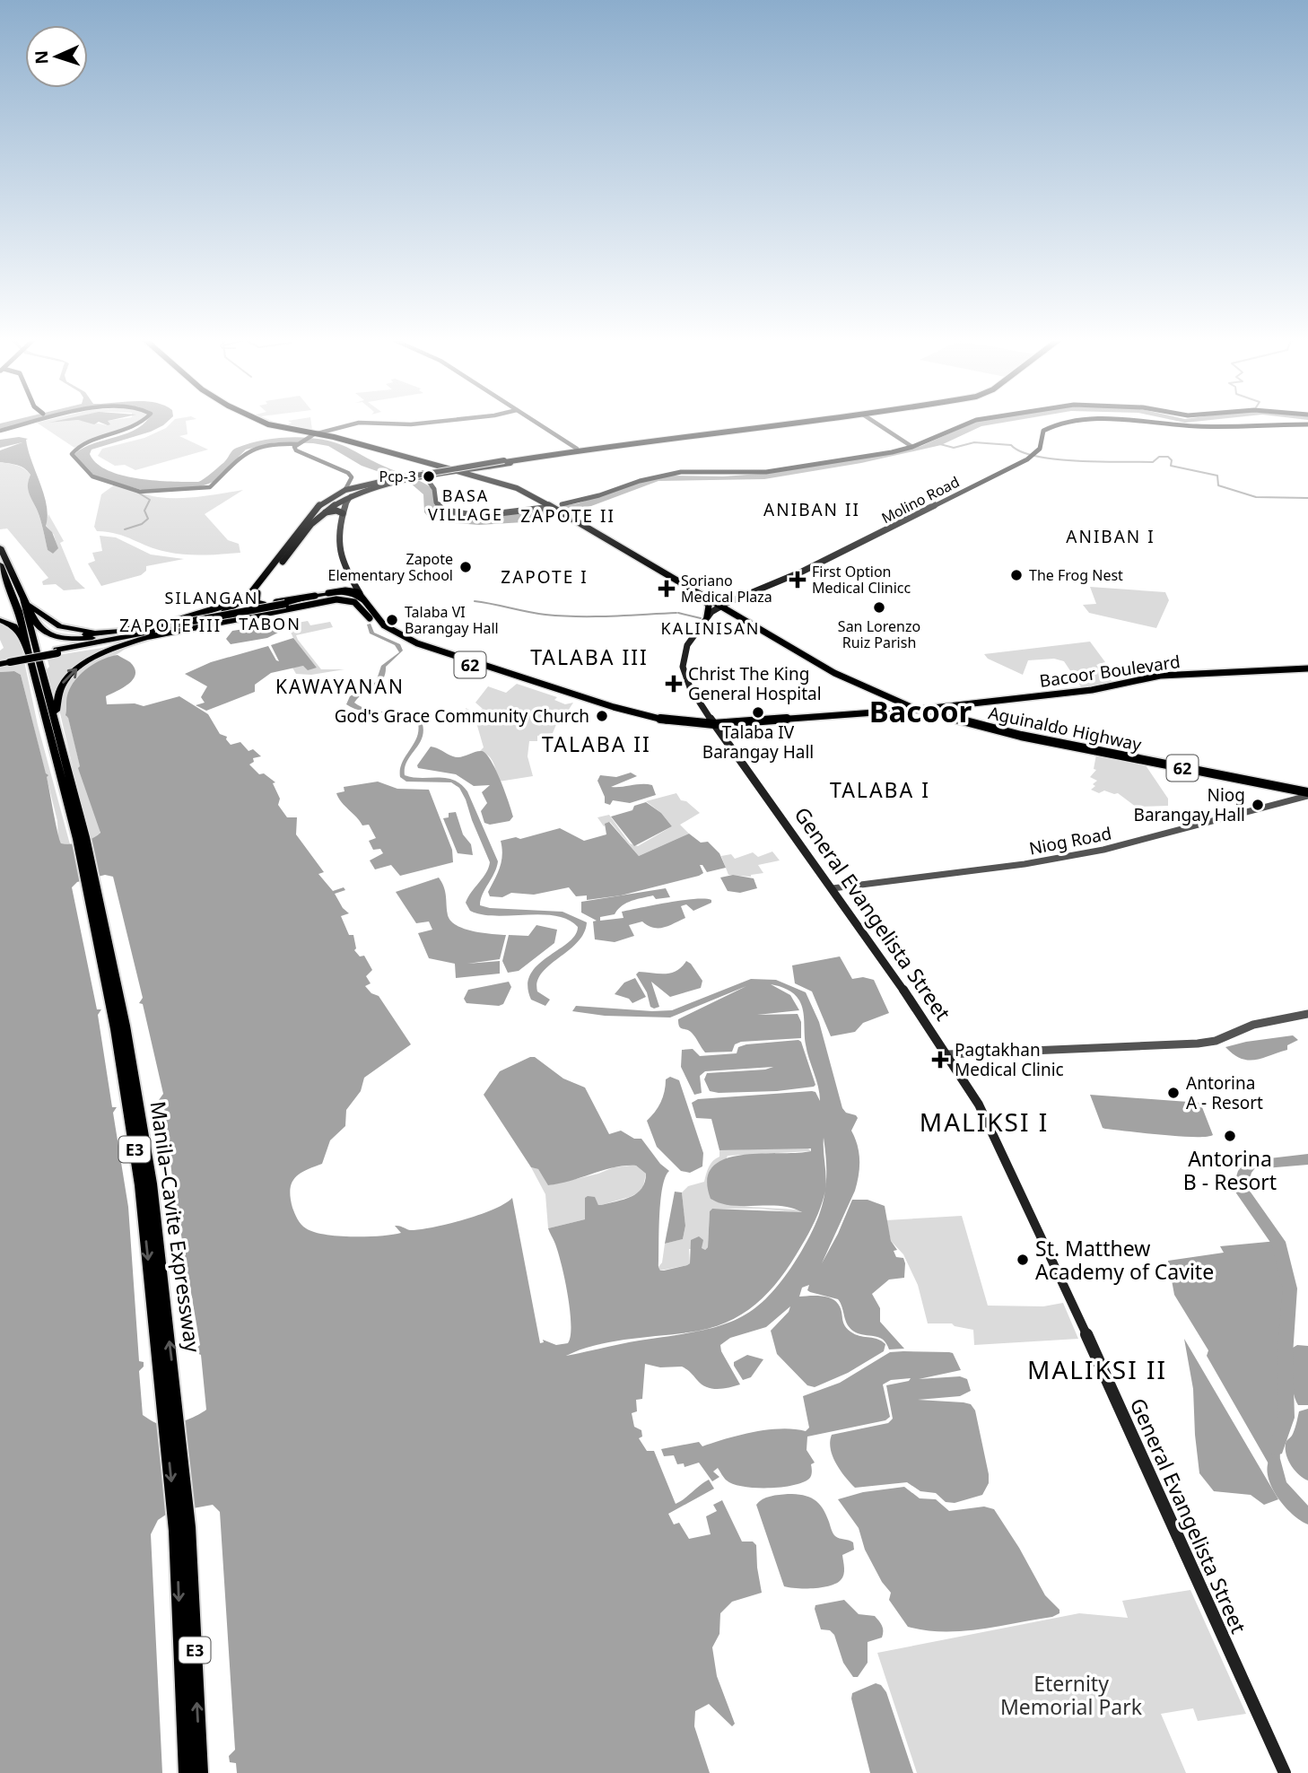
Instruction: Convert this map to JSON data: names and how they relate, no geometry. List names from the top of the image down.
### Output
{
  "streets": {
    "highway": ["E3", "Manila–Cavite Expressway"],
    "main road": [
      "Molino Road",
      "62",
      "Bacoor Boulevard",
      "Aguinaldo Highway",
      "General Evangelista Street"
    ],
    "street": ["Niog Road"]
  },
  "crossings": [
    ["Molino Road", "Aguinaldo Highway"],
    ["Molino Road", "General Evangelista Street"],
    ["62", "Bacoor Boulevard"],
    ["62", "Aguinaldo Highway"],
    ["62", "General Evangelista Street"],
    ["Bacoor Boulevard", "Aguinaldo Highway"],
    ["Aguinaldo Highway", "Niog Road"],
    ["Aguinaldo Highway", "General Evangelista Street"],
    ["Niog Road", "General Evangelista Street"]
  ],
  "districts": [
    "BASA VILLAGE",
    "ANIBAN II",
    "ZAPOTE II",
    "ANIBAN I",
    "ZAPOTE I",
    "SILANGAN",
    "TABON",
    "ZAPOTE III",
    "KALINISAN",
    "TALABA III",
    "KAWAYANAN",
    "Bacoor",
    "TALABA II",
    "TALABA I",
    "MALIKSI I",
    "MALIKSI II"
  ],
  "parks": ["Eternity Memorial Park"],
  "places": {
    "other": [
      "Pcp-3",
      "Zapote Elementary School",
      "The Frog Nest",
      "San Lorenzo Ruiz Parish",
      "Talaba VI Barangay Hall",
      "Talaba IV Barangay Hall",
      "God's Grace Community Church",
      "Niog Barangay Hall",
      "Antorina A - Resort",
      "Antorina B - Resort",
      "St. Matthew Academy of Cavite"
    ],
    "health": [
      "First Option Medical Clinicc",
      "Soriano Medical Plaza",
      "Christ The King General Hospital",
      "Pagtakhan Medical Clinic"
    ]
  },
  "north": "left"
}
